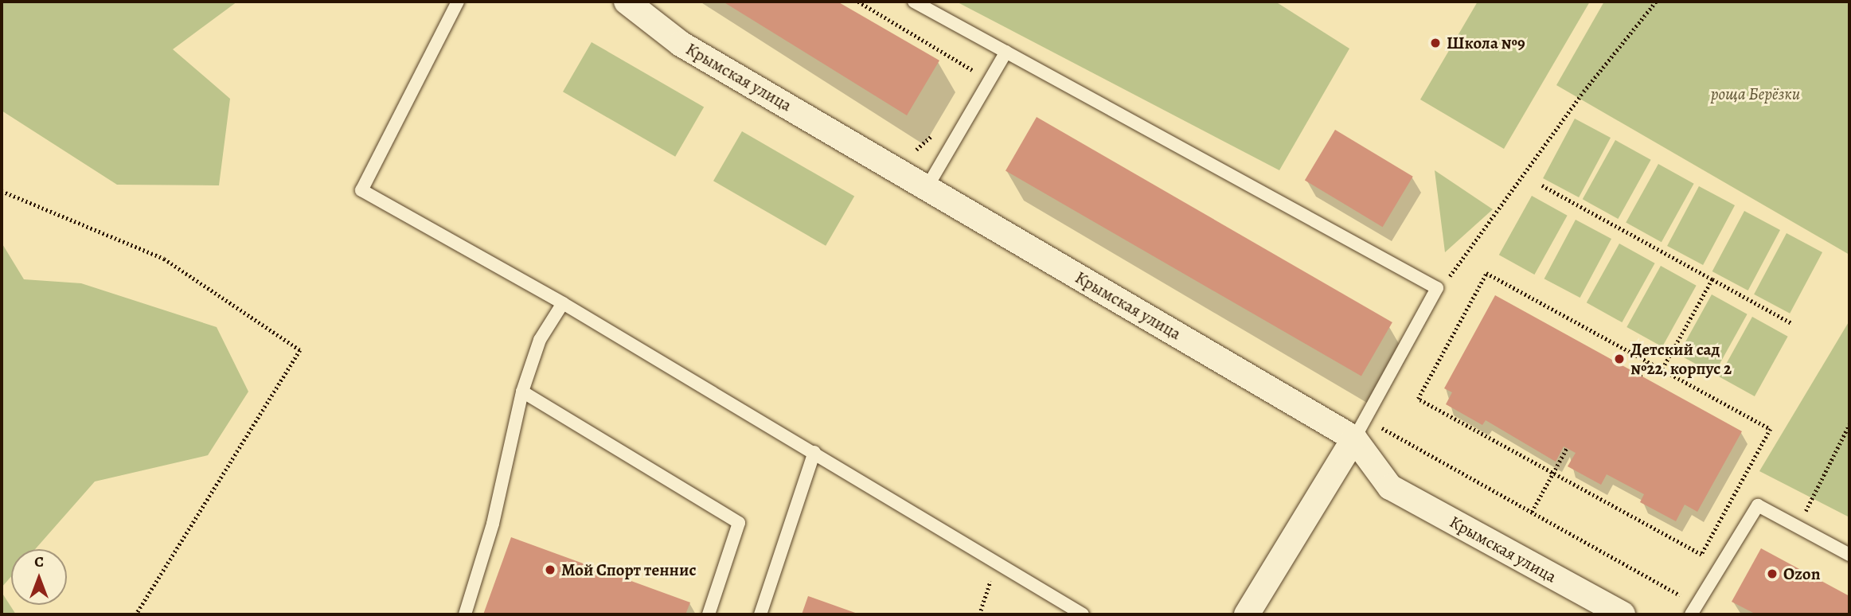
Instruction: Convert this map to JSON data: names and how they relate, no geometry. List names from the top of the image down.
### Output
{
  "streets": {
    "street": ["Крымская улица"]
  },
  "parks": ["роща Берёзки"],
  "places": [
    "Школа №9",
    "Детский сад №22, корпус 2",
    "Мой Спорт теннис",
    "Ozon"
  ],
  "north": "top"
}
